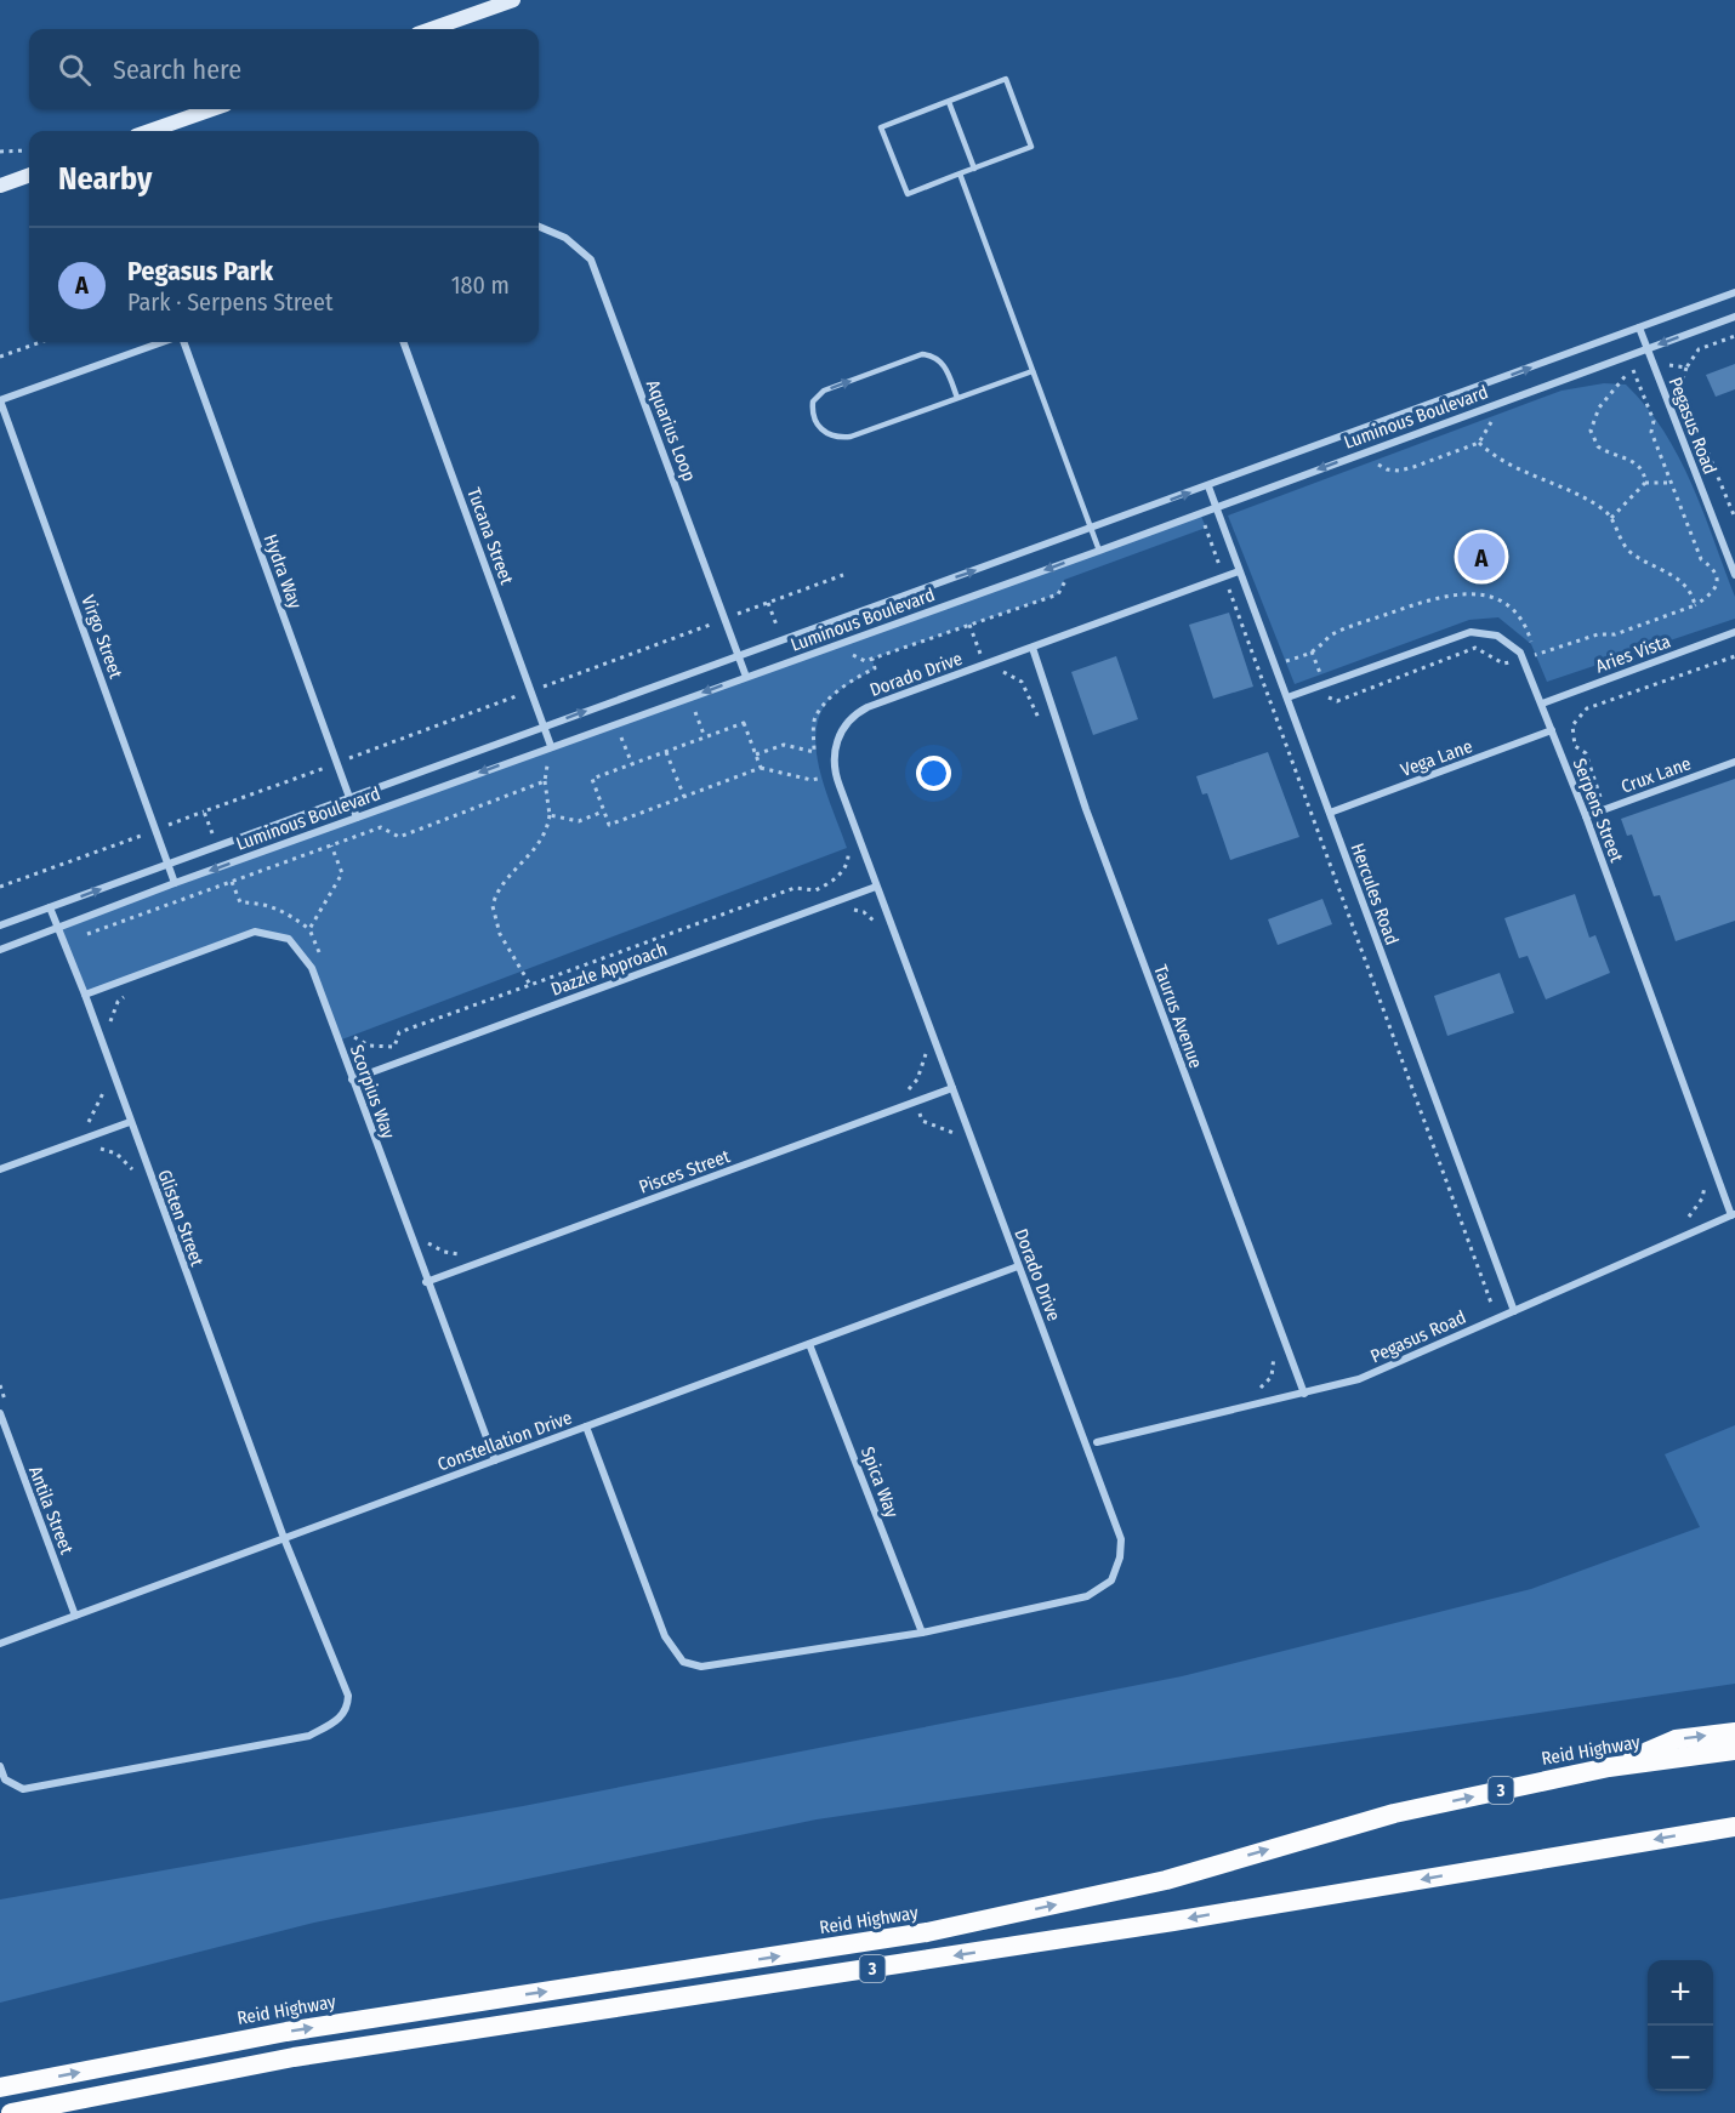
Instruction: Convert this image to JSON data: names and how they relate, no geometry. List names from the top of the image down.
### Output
{
  "streets": {
    "highway": ["Reid Highway", "3"],
    "street": [
      "Luminous Boulevard",
      "Pegasus Road",
      "Aquarius Loop",
      "Tucana Street",
      "Hydra Way",
      "Virgo Street",
      "Aries Vista",
      "Dorado Drive",
      "Vega Lane",
      "Crux Lane",
      "Serpens Street",
      "Hercules Road",
      "Dazzle Approach",
      "Taurus Avenue",
      "Scorpius Way",
      "Pisces Street",
      "Glisten Street",
      "Constellation Drive",
      "Spica Way",
      "Antila Street"
    ]
  },
  "crossings": [
    ["Luminous Boulevard", "Pegasus Road"],
    ["Luminous Boulevard", "Aquarius Loop"],
    ["Luminous Boulevard", "Tucana Street"],
    ["Luminous Boulevard", "Hydra Way"],
    ["Luminous Boulevard", "Virgo Street"],
    ["Luminous Boulevard", "Hercules Road"],
    ["Luminous Boulevard", "Glisten Street"],
    ["Pegasus Road", "Serpens Street"],
    ["Pegasus Road", "Hercules Road"],
    ["Pegasus Road", "Taurus Avenue"],
    ["Aries Vista", "Serpens Street"],
    ["Dorado Drive", "Hercules Road"],
    ["Dorado Drive", "Dazzle Approach"],
    ["Dorado Drive", "Taurus Avenue"],
    ["Dorado Drive", "Pisces Street"],
    ["Dorado Drive", "Constellation Drive"],
    ["Dorado Drive", "Spica Way"],
    ["Vega Lane", "Serpens Street"],
    ["Vega Lane", "Hercules Road"],
    ["Crux Lane", "Serpens Street"],
    ["Serpens Street", "Hercules Road"],
    ["Dazzle Approach", "Scorpius Way"],
    ["Scorpius Way", "Pisces Street"],
    ["Scorpius Way", "Glisten Street"],
    ["Scorpius Way", "Constellation Drive"],
    ["Glisten Street", "Constellation Drive"],
    ["Constellation Drive", "Spica Way"],
    ["Constellation Drive", "Antila Street"]
  ],
  "page": {
    "search": "Search here",
    "heading": "Nearby",
    "list": [
      {
        "mark": "A",
        "name": "Pegasus Park",
        "note": "Park · Serpens Street",
        "value": "180 m"
      }
    ],
    "pins": "A",
    "map_buttons": ["+", "−"]
  }
}
